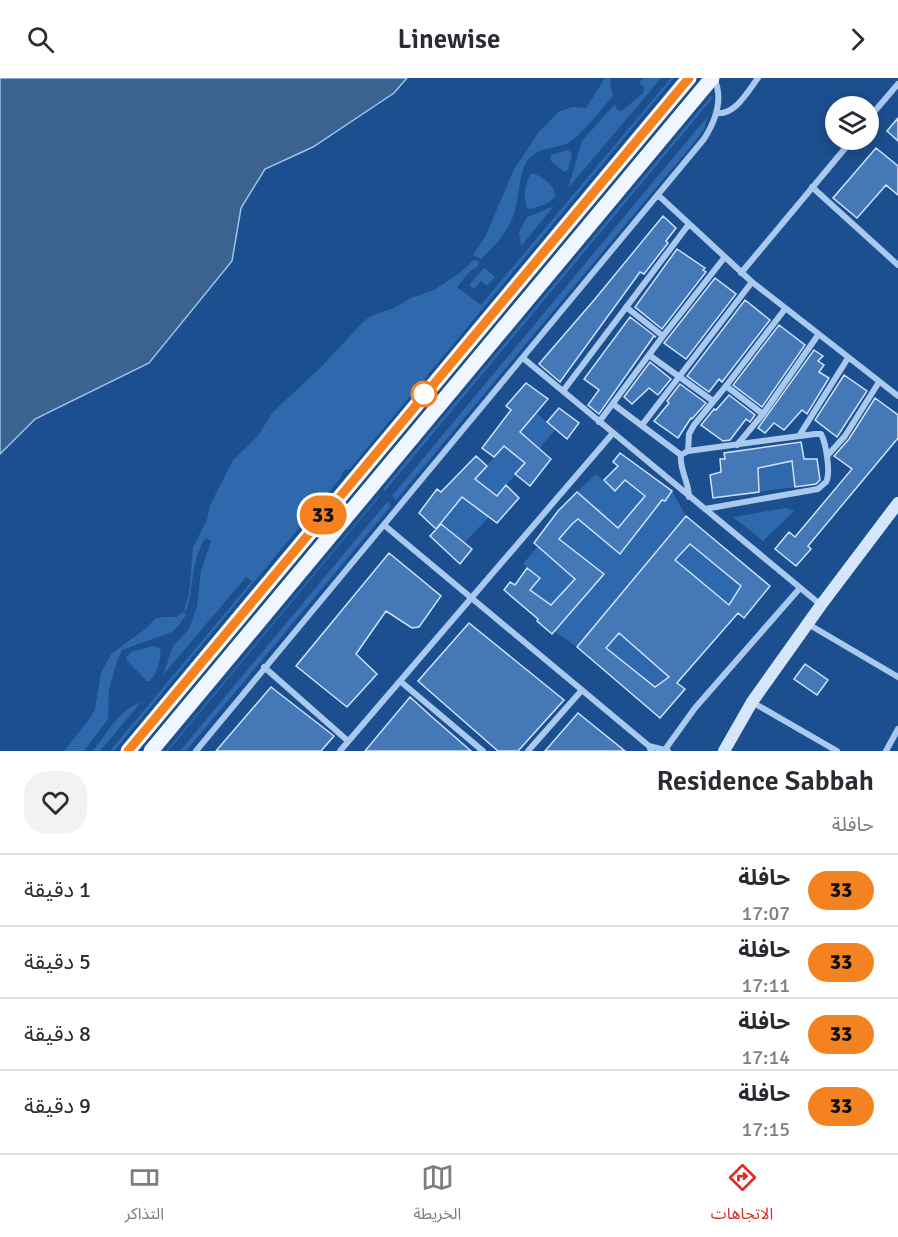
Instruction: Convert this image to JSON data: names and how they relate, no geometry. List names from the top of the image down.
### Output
{
  "lines": ["bus line 33"],
  "page": {
    "header": "Linewise",
    "on_map": "33",
    "heading": ["Residence Sabbah", "حافلة"],
    "list": [
      {
        "mark": "33",
        "name": "حافلة",
        "note": "17:07",
        "value": "1 دقيقة"
      },
      {
        "mark": "33",
        "name": "حافلة",
        "note": "17:11",
        "value": "5 دقيقة"
      },
      {
        "mark": "33",
        "name": "حافلة",
        "note": "17:14",
        "value": "8 دقيقة"
      },
      {
        "mark": "33",
        "name": "حافلة",
        "note": "17:15",
        "value": "9 دقيقة"
      }
    ],
    "tabs": ["الاتجاهات", "الخريطة", "التذاكر"]
  }
}
